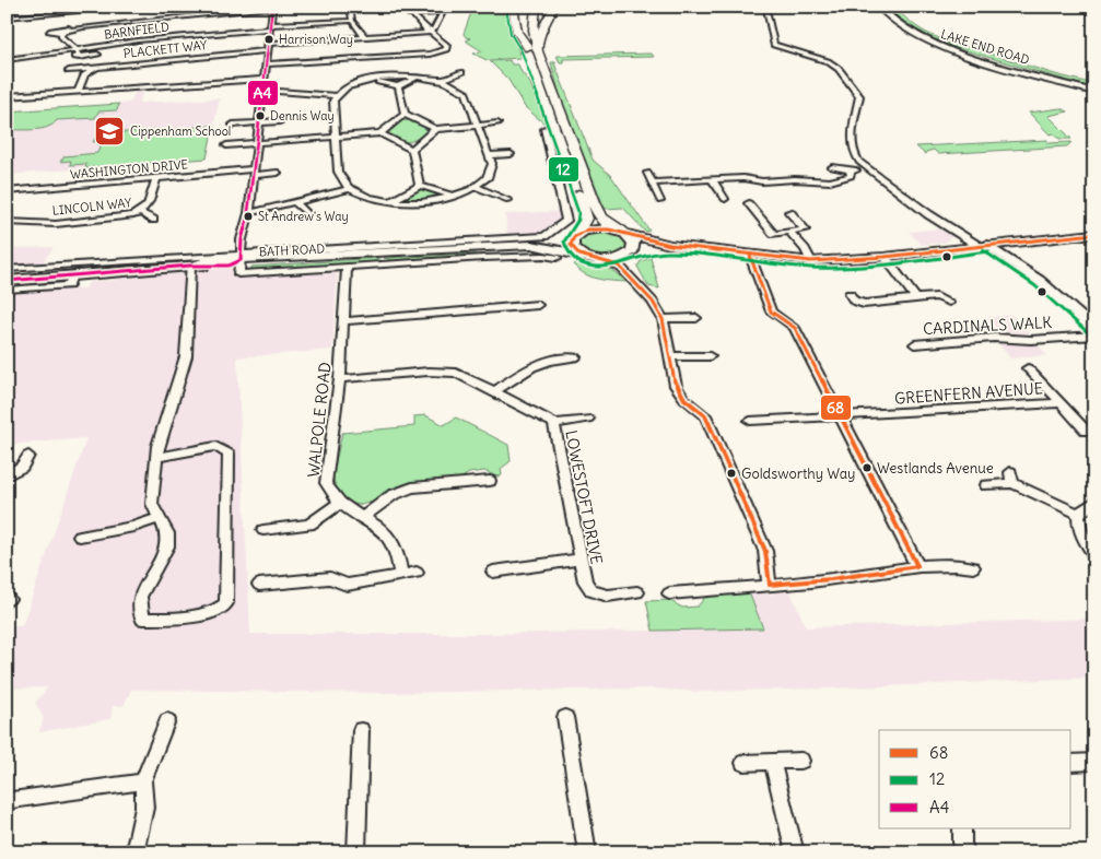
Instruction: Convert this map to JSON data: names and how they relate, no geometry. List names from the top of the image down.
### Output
{
  "streets": {
    "main road": ["LAKE END ROAD", "BATH ROAD"],
    "street": [
      "BARNFIELD",
      "PLACKETT WAY",
      "WASHINGTON DRIVE",
      "LINCOLN WAY",
      "CARDINALS WALK",
      "GREENFERN AVENUE",
      "WALPOLE ROAD",
      "LOWESTOFT DRIVE"
    ]
  },
  "crossings": [
    ["WASHINGTON DRIVE", "LINCOLN WAY"],
    ["WALPOLE ROAD", "LOWESTOFT DRIVE"]
  ],
  "places": {
    "other": [
      "Harrison Way",
      "Dennis Way",
      "St Andrew's Way",
      "Westlands Avenue",
      "Goldsworthy Way"
    ],
    "school or university": ["Cippenham School"]
  },
  "lines": ["transit line A4", "transit line 12", "transit line 68"],
  "legend": ["68", "12", "A4"]
}
